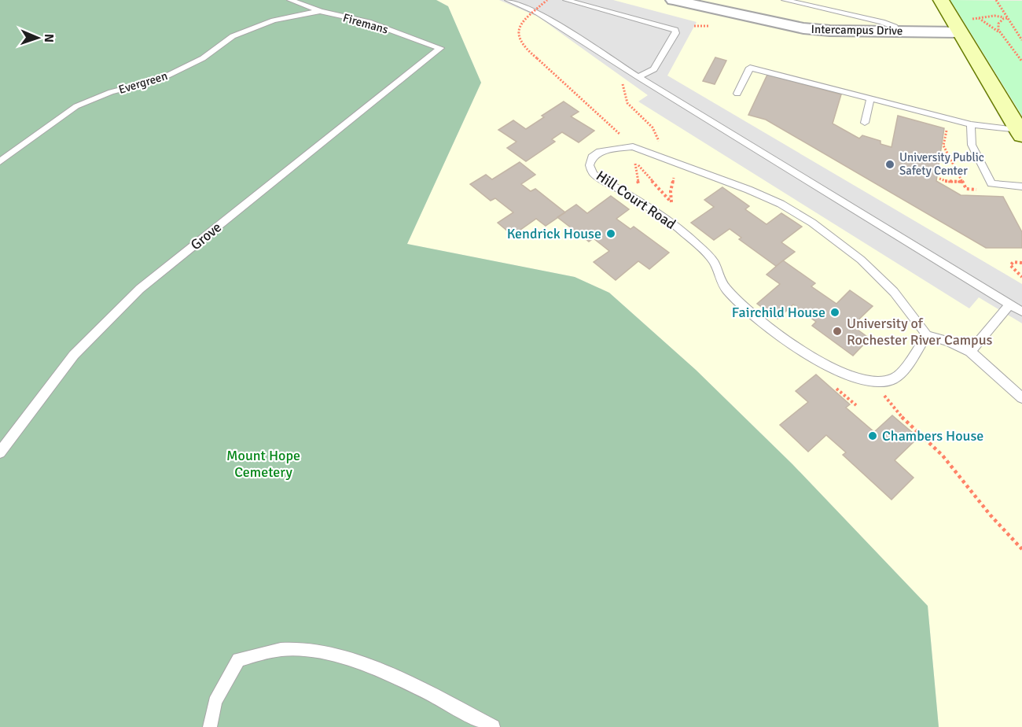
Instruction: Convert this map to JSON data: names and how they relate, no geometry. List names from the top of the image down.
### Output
{
  "streets": {
    "street": ["Intercampus Drive"],
    "lane": [
      "Firemans",
      "Evergreen",
      "Hill Court Road",
      "Grove"
    ]
  },
  "crossings": [
    ["Firemans", "Evergreen"],
    ["Firemans", "Grove"]
  ],
  "parks": ["Mount Hope Cemetery"],
  "places": [
    "University Public Safety Center",
    "Kendrick House",
    "Fairchild House",
    "University of Rochester River Campus",
    "Chambers House"
  ],
  "north": "right"
}
